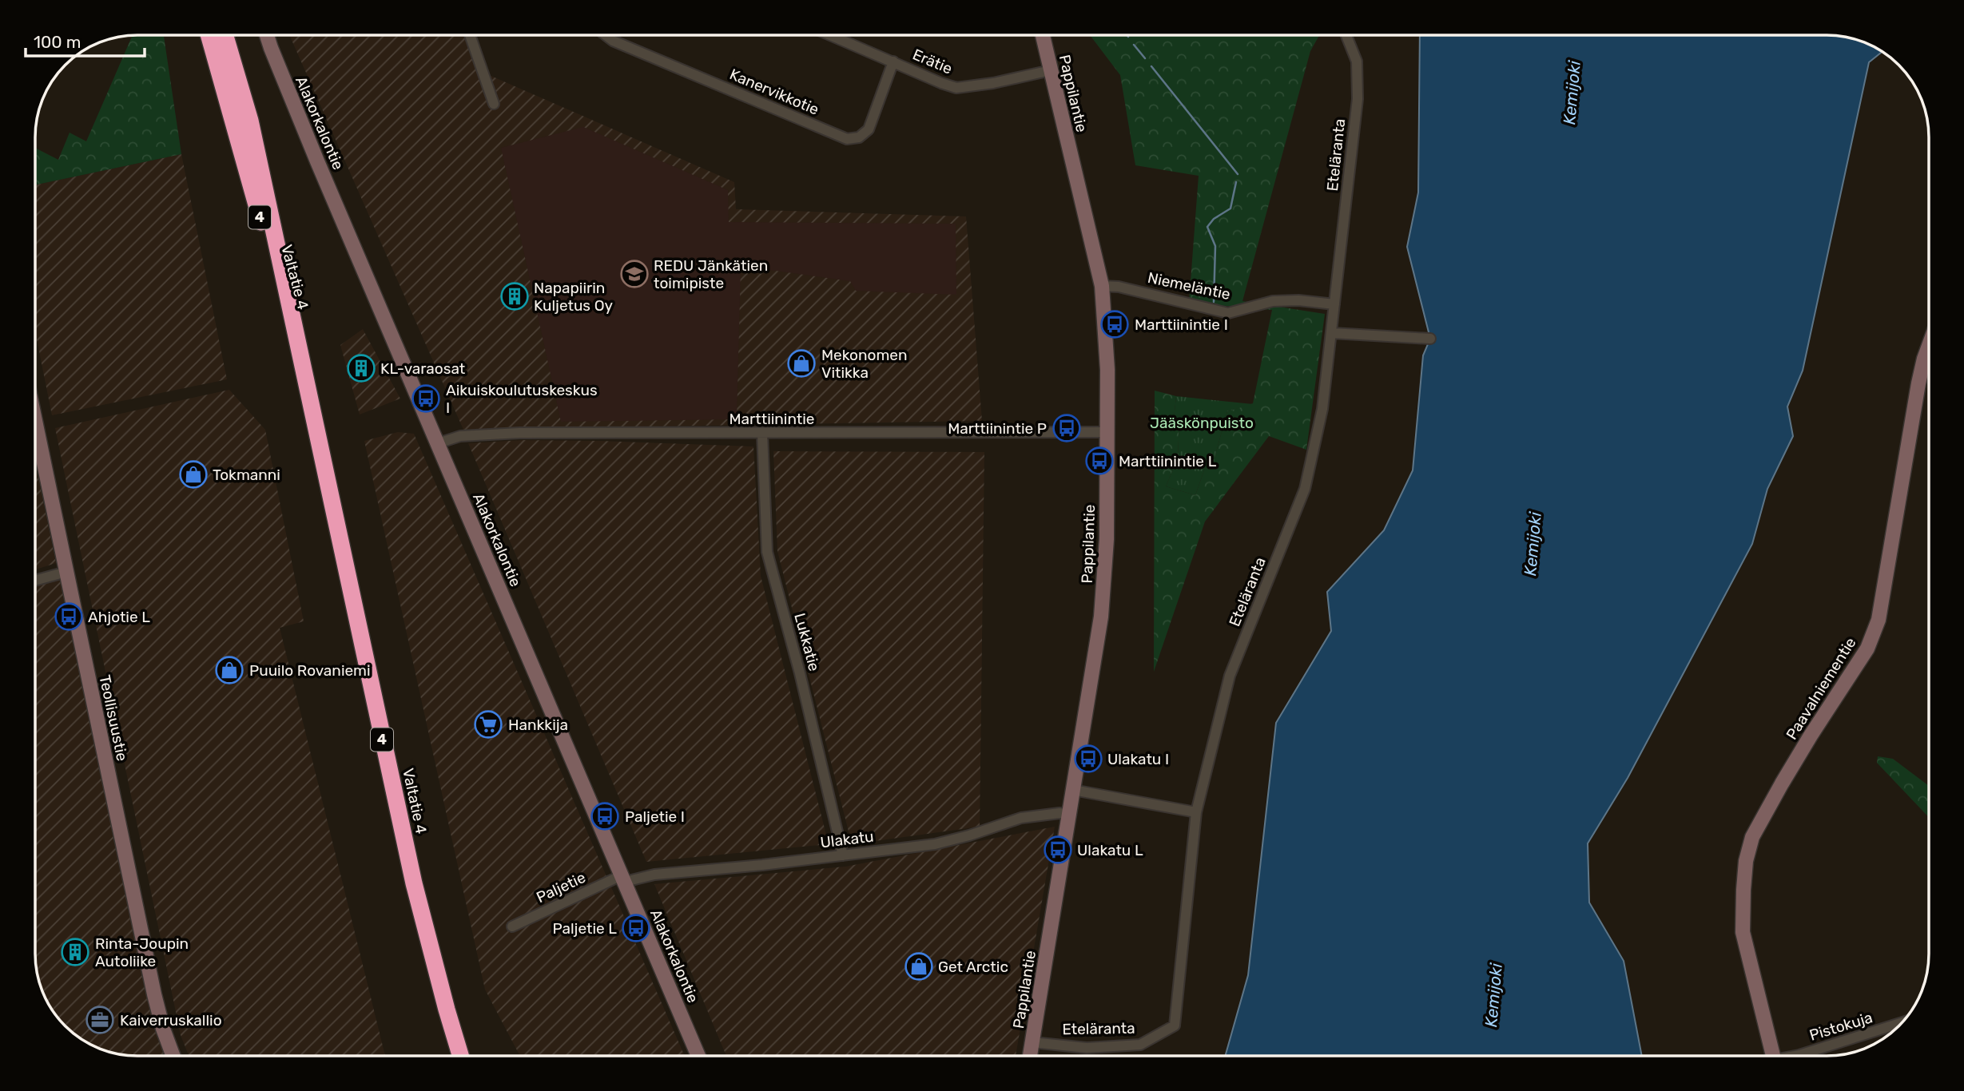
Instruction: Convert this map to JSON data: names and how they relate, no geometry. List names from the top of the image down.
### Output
{
  "streets": {
    "highway": ["4", "Valtatie 4"],
    "street": [
      "Erätie",
      "Kanervikkotie",
      "Pappilantie",
      "Alakorkalontie",
      "Eteläranta",
      "Niemeläntie",
      "Marttiinintie",
      "Lukkatie",
      "Paavalniementie",
      "Teollisuustie",
      "Ulakatu",
      "Paljetie",
      "Pistokuja"
    ]
  },
  "crossings": [
    ["Erätie", "Kanervikkotie"],
    ["Erätie", "Pappilantie"],
    ["Pappilantie", "Eteläranta"],
    ["Pappilantie", "Niemeläntie"],
    ["Pappilantie", "Marttiinintie"],
    ["Pappilantie", "Ulakatu"],
    ["Alakorkalontie", "Marttiinintie"],
    ["Alakorkalontie", "Ulakatu"],
    ["Alakorkalontie", "Paljetie"],
    ["Eteläranta", "Niemeläntie"],
    ["Marttiinintie", "Lukkatie"],
    ["Lukkatie", "Ulakatu"],
    ["Ulakatu", "Paljetie"]
  ],
  "water": ["Kemijoki"],
  "parks": ["Jääskönpuisto"],
  "places": {
    "school or university": ["REDU Jänkätien toimipiste"],
    "building": ["Napapiirin Kuljetus Oy", "KL-varaosat", "Rinta-Joupin Autoliike"],
    "bus stop": [
      "Marttiinintie I",
      "Aikuiskoulutuskeskus I",
      "Marttiinintie P",
      "Marttiinintie L",
      "Ahjotie L",
      "Ulakatu I",
      "Paljetie I",
      "Ulakatu L",
      "Paljetie L"
    ],
    "shop": [
      "Mekonomen Vitikka",
      "Tokmanni",
      "Puuilo Rovaniemi",
      "Get Arctic"
    ],
    "supermarket": ["Hankkija"],
    "office": ["Kaiverruskallio"]
  },
  "scale_bar": "100 m"
}
